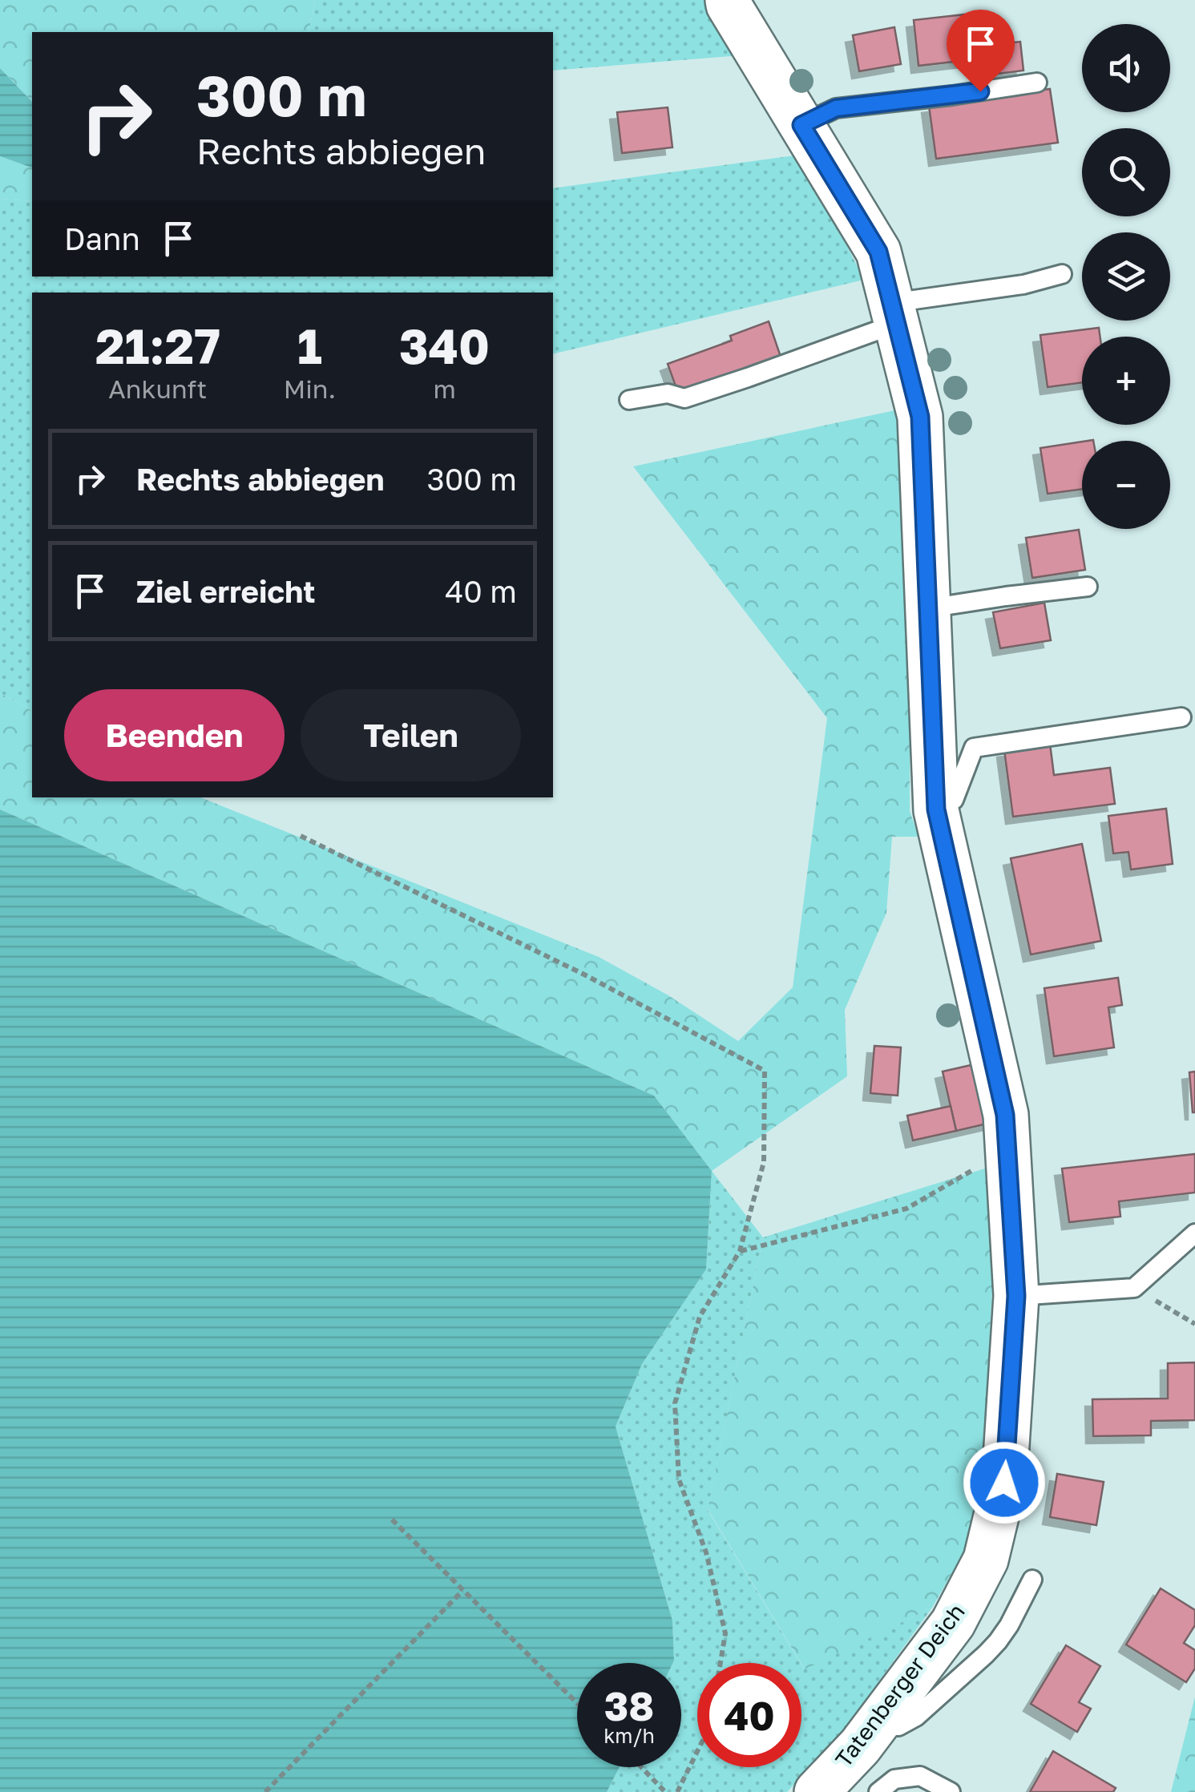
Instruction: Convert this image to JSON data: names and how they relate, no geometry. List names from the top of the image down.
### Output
{
  "streets": {
    "street": ["Tatenberger Deich"]
  },
  "page": {
    "map_buttons": ["+", "−"],
    "turn": ["300 m", "Rechts abbiegen"],
    "then": "Dann",
    "eta": [
      "21:27",
      "Ankunft",
      "1",
      "Min.",
      "340",
      "m"
    ],
    "list": [
      {
        "name": "Rechts abbiegen",
        "value": "300 m"
      },
      {
        "name": "Ziel erreicht",
        "value": "40 m"
      }
    ],
    "buttons": ["Beenden", "Teilen"],
    "speed": "38 km/h",
    "limit": "40"
  }
}
